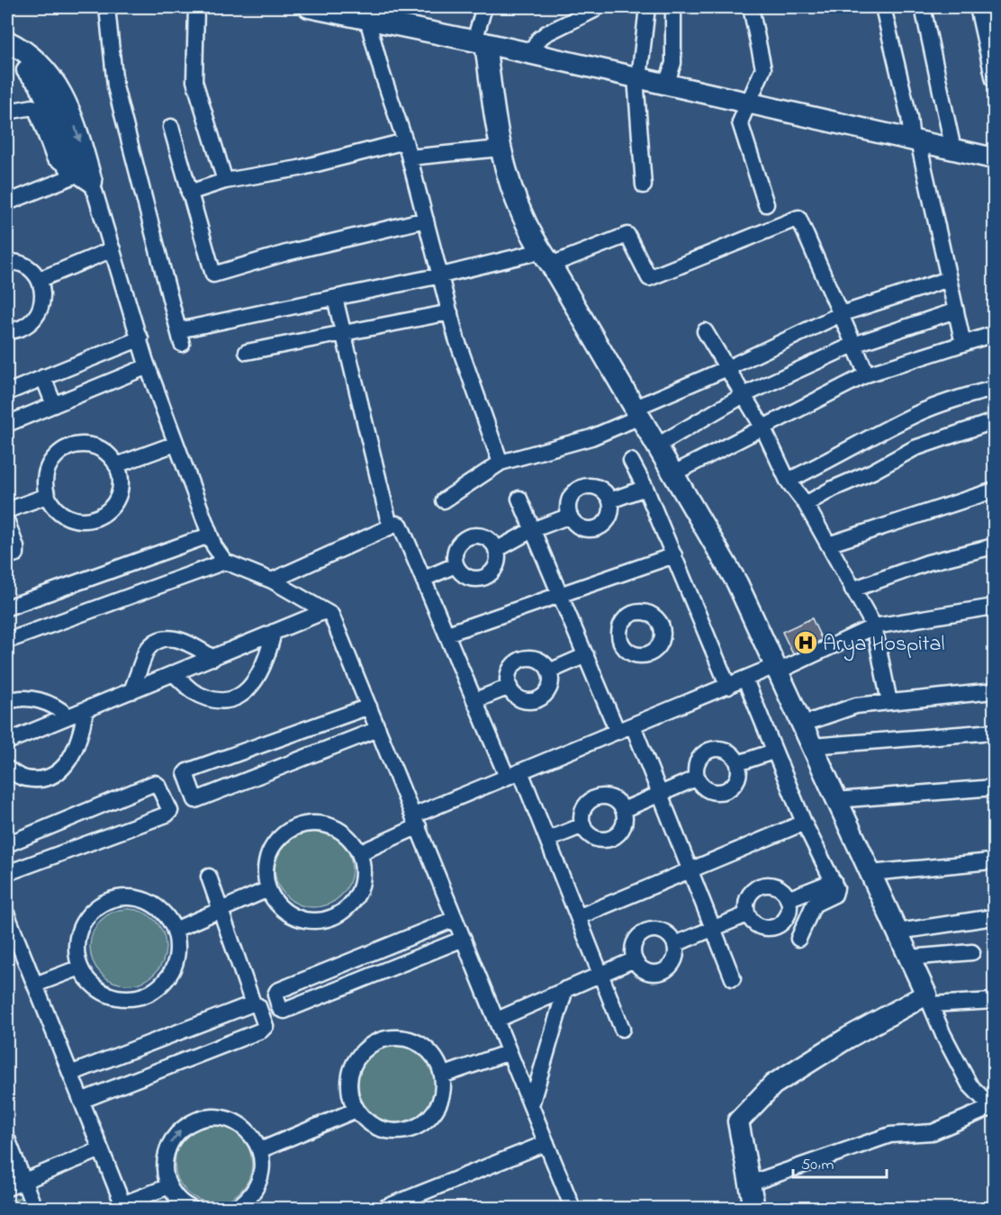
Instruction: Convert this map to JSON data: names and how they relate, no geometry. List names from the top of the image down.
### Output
{
  "places": {
    "hospital": ["Arya Hospital"]
  },
  "scale_bar": "50 m"
}
